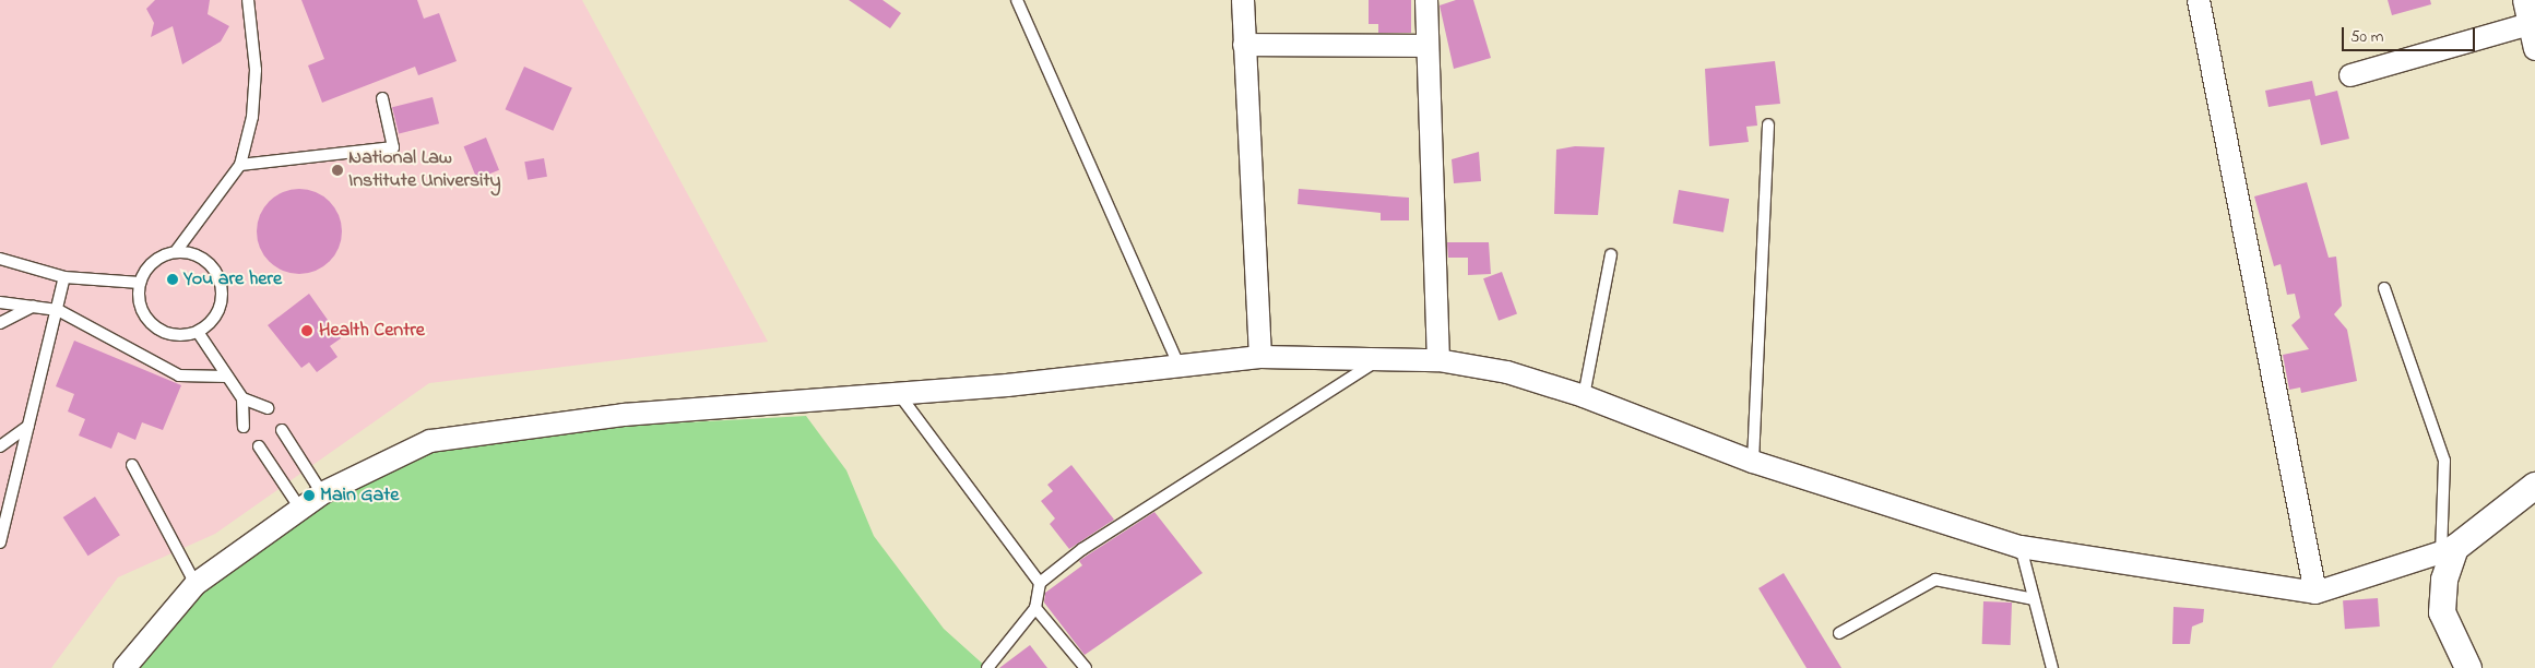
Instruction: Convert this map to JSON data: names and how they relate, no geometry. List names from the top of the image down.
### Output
{
  "places": [
    "National Law Institute University",
    "You are here",
    "Health Centre",
    "Main Gate"
  ],
  "scale_bar": "50 m"
}
